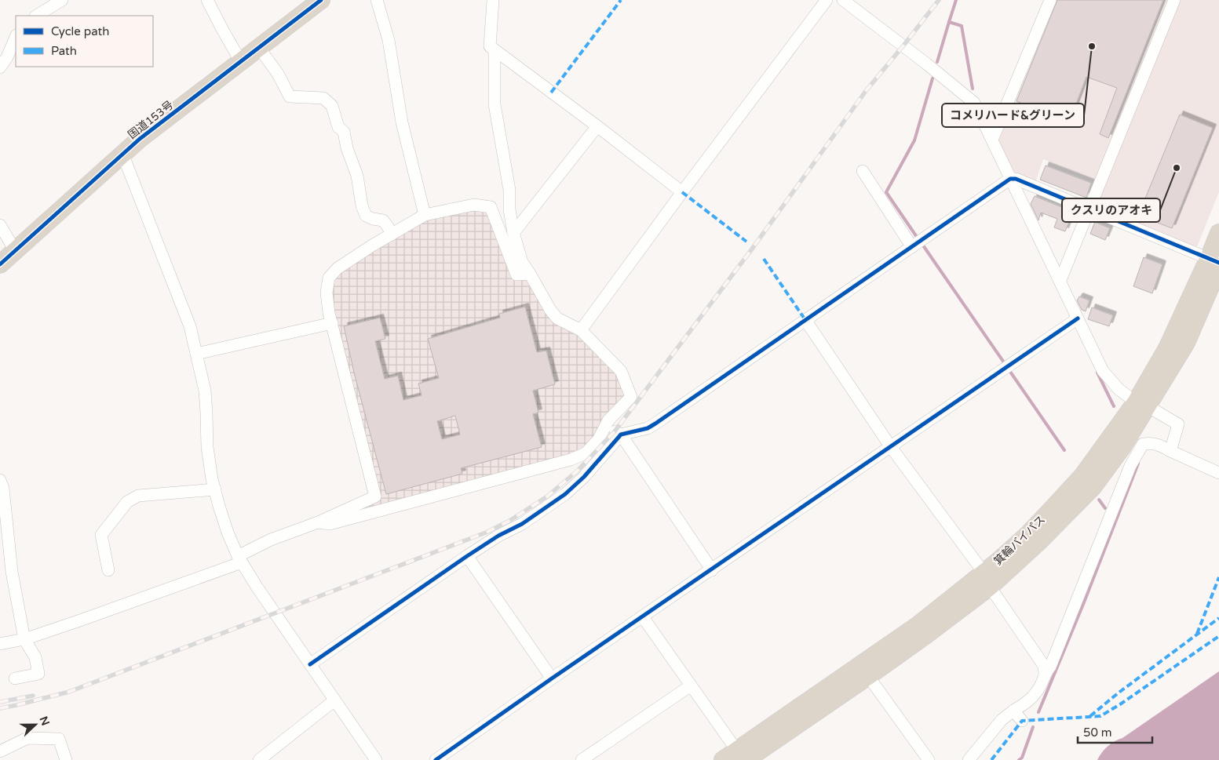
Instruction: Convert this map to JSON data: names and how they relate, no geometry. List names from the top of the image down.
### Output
{
  "streets": {
    "highway": ["国道153号", "箕輪バイパス"]
  },
  "places": ["コメリハード&グリーン", "クスリのアオキ"],
  "legend": ["Cycle path", "Path"],
  "scale_bar": "50 m",
  "north": "right"
}
